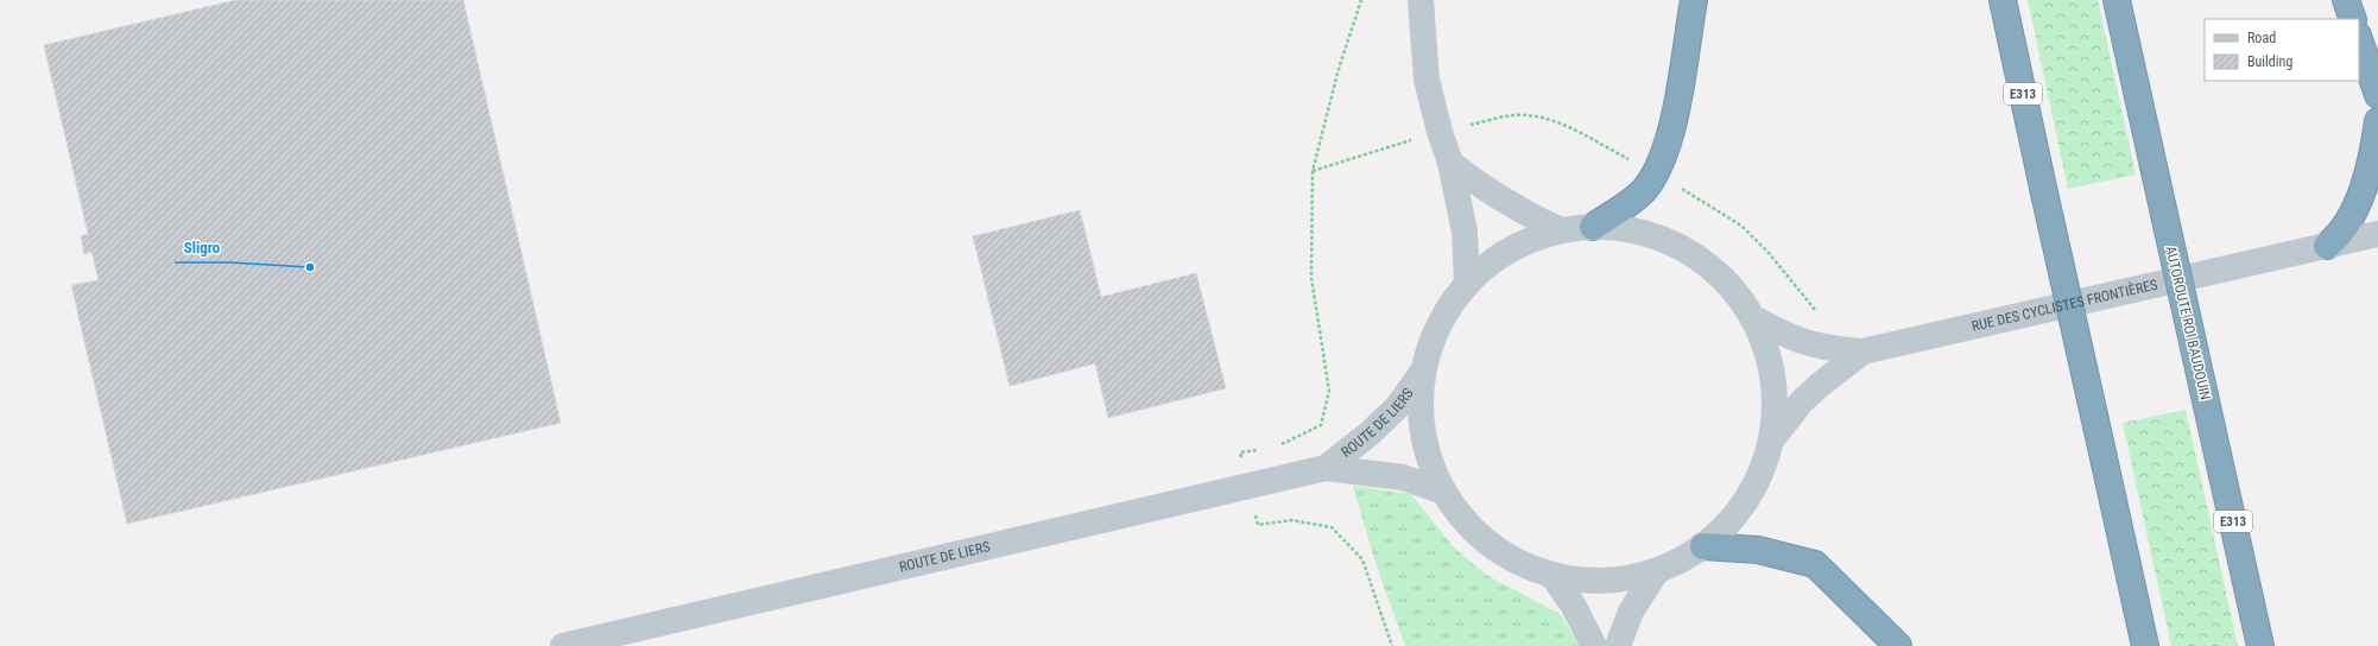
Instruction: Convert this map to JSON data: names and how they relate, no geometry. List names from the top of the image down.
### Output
{
  "streets": {
    "highway": ["E313", "AUTOROUTE ROI BAUDOUIN"],
    "street": ["RUE DES CYCLISTES FRONTIÈRES", "ROUTE DE LIERS"]
  },
  "places": ["Sligro"],
  "legend": ["Road", "Building"]
}
